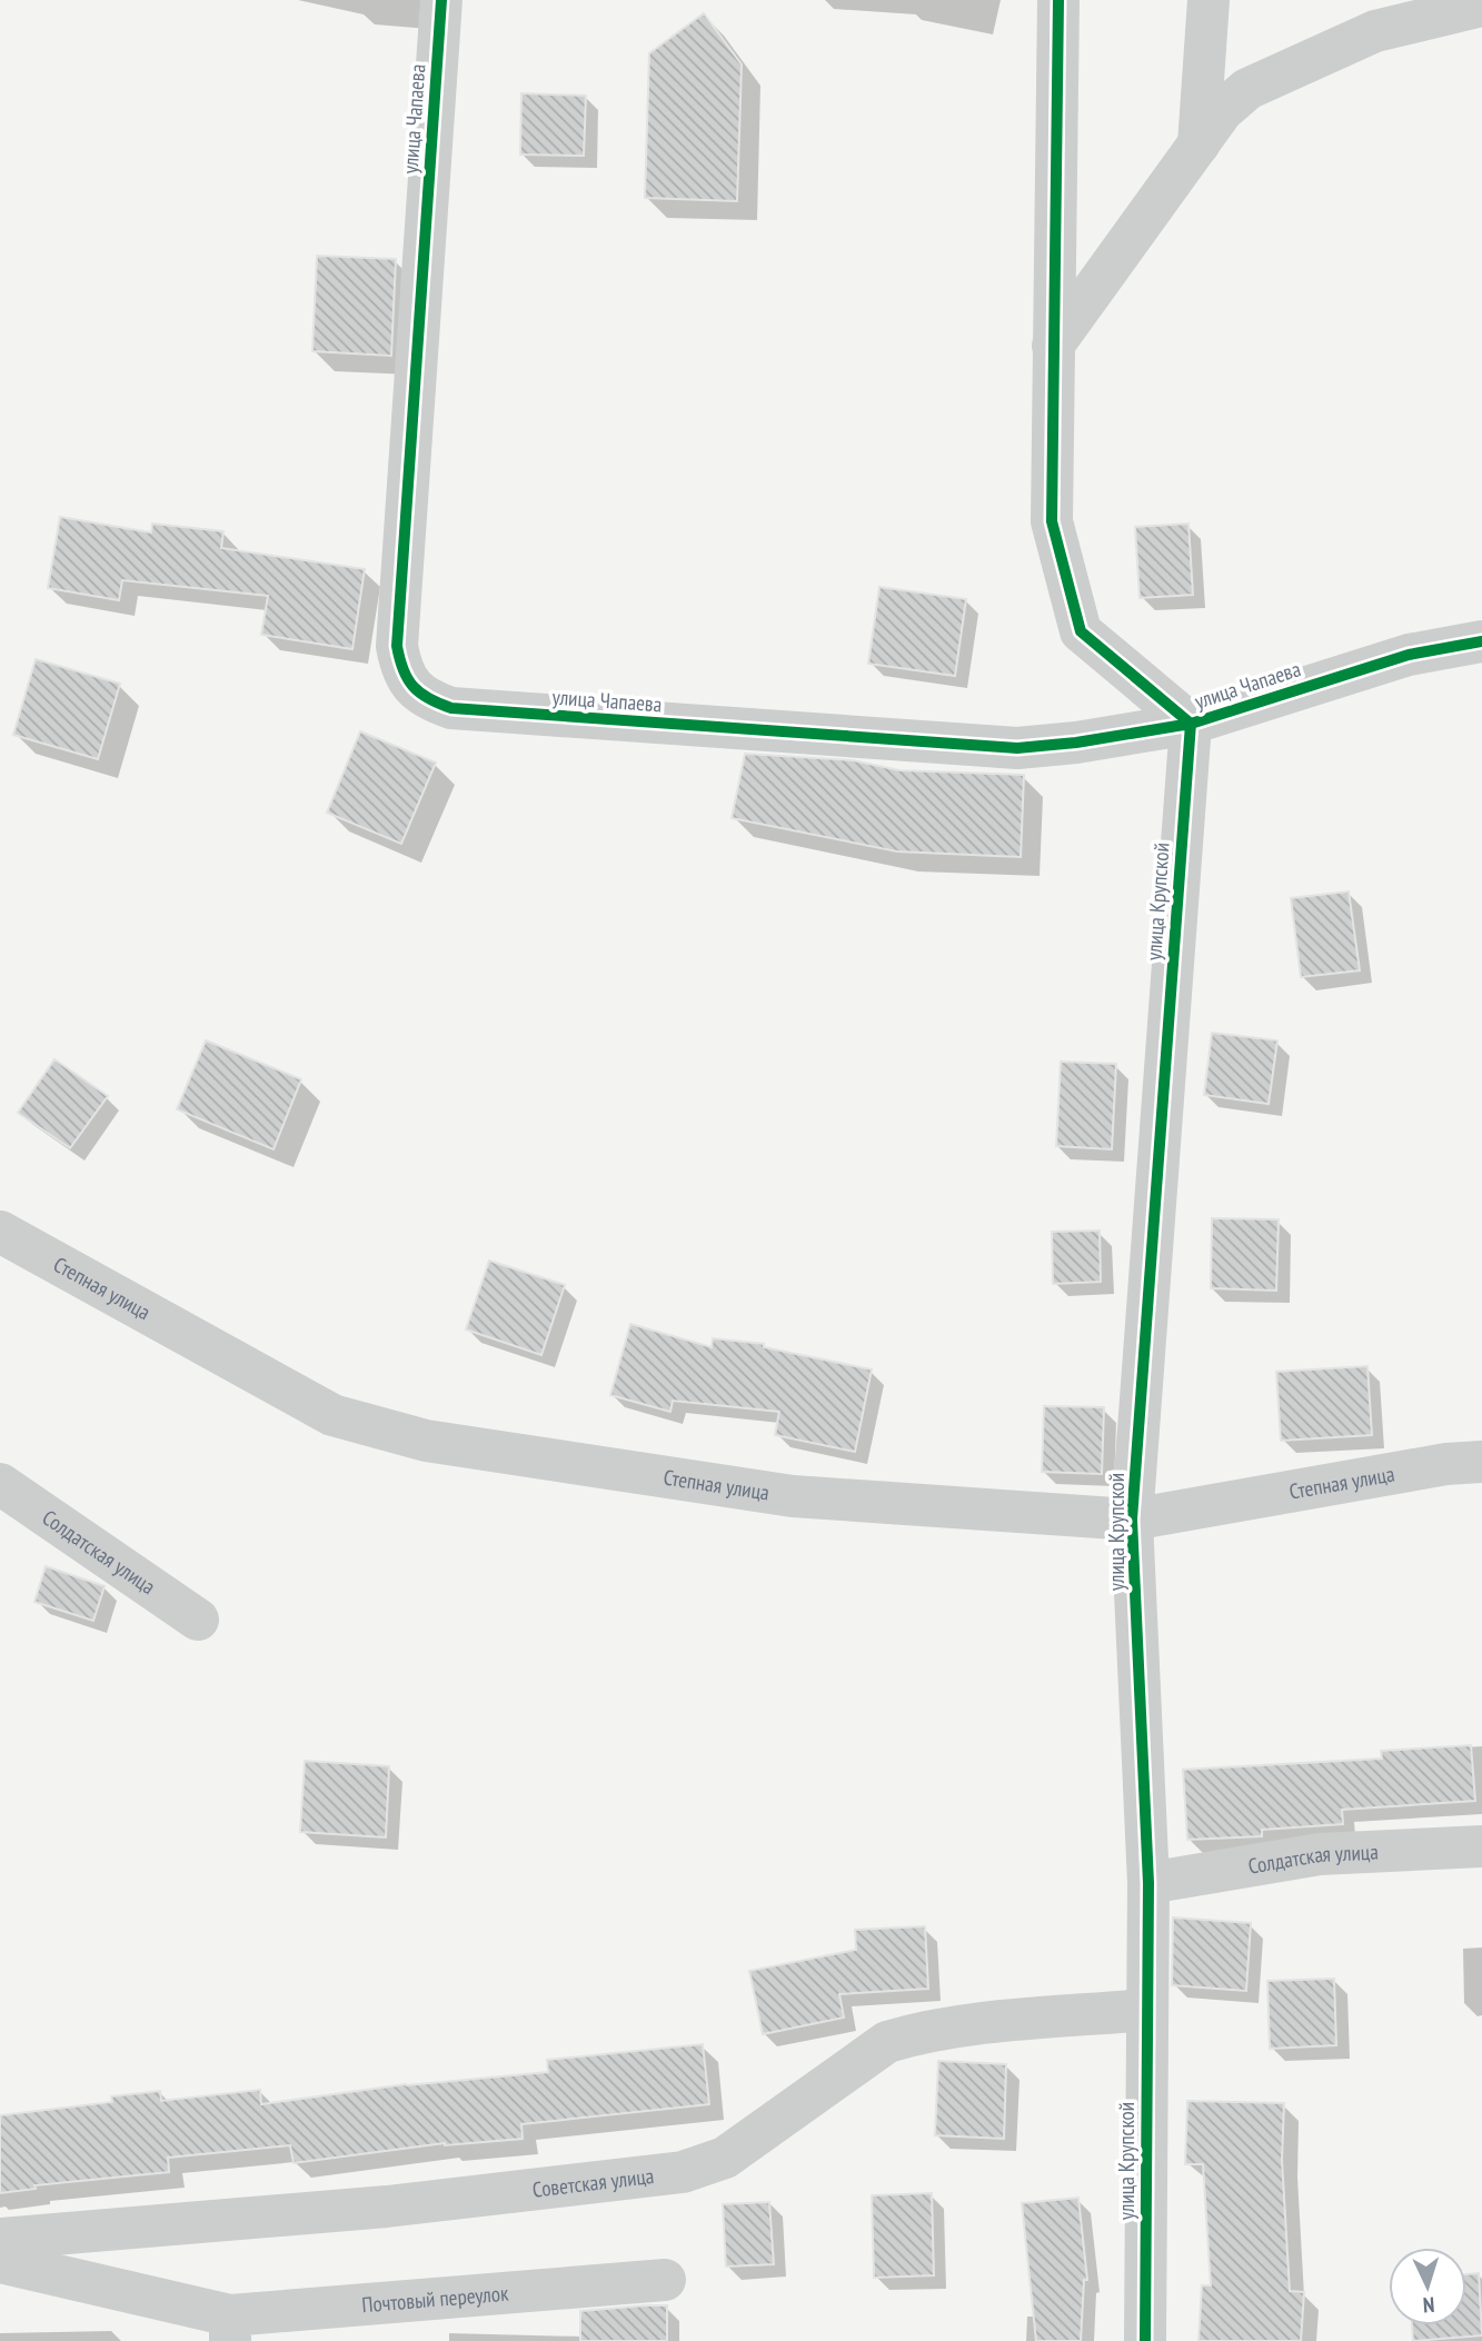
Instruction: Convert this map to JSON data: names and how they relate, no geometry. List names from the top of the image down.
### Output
{
  "streets": {
    "street": [
      "улица Чапаева",
      "улица Крупской",
      "Степная улица",
      "Солдатская улица",
      "Советская улица",
      "Почтовый переулок"
    ]
  },
  "crossings": [
    ["улица Чапаева", "улица Крупской"],
    ["улица Крупской", "Степная улица"],
    ["улица Крупской", "Солдатская улица"],
    ["улица Крупской", "Советская улица"]
  ],
  "north": "bottom"
}
